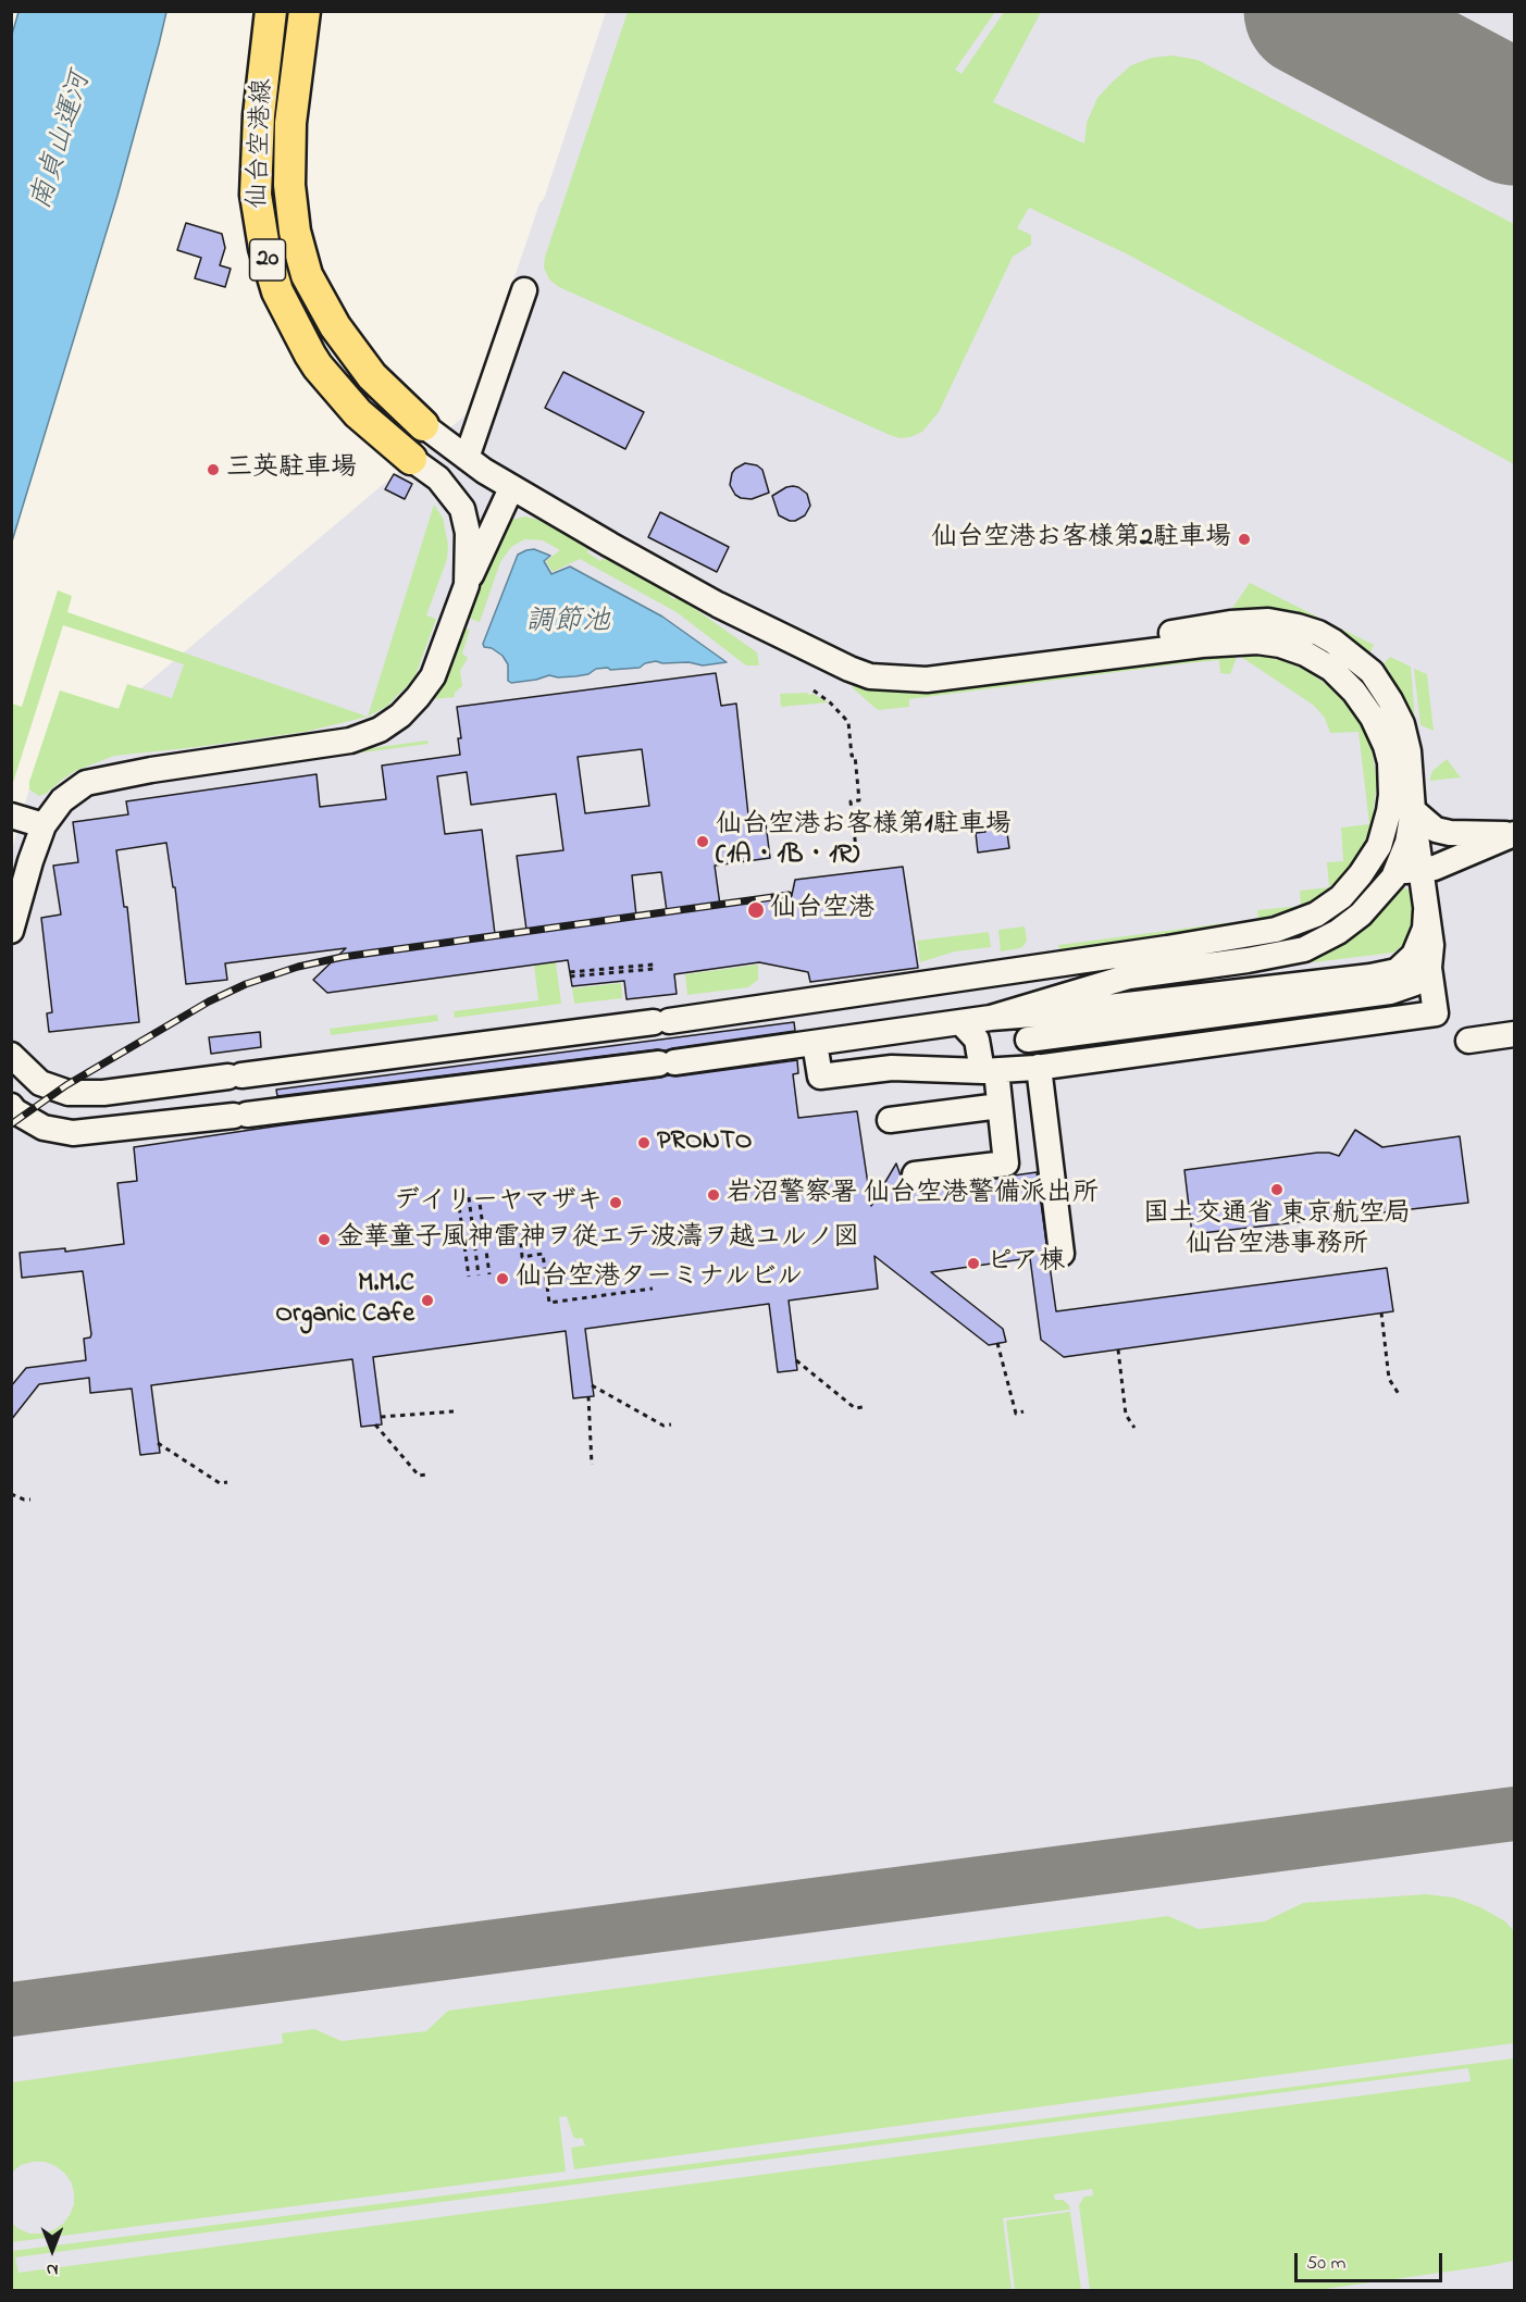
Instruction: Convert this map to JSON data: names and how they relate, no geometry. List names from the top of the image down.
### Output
{
  "streets": {
    "main road": ["仙台空港線", "20"]
  },
  "water": ["南貞山運河", "調節池"],
  "places": [
    "三英駐車場",
    "仙台空港お客様第2駐車場",
    "仙台空港お客様第1駐車場 (1A・1B・1R)",
    "仙台空港",
    "PRONTO",
    "国土交通省 東京航空局 仙台空港事務所",
    "岩沼警察署 仙台空港警備派出所",
    "デイリーヤマザキ",
    "金華童子風神雷神ヲ従エテ波濤ヲ越ユルノ図",
    "ピア棟",
    "仙台空港ターミナルビル",
    "M.M.C Organic Cafe"
  ],
  "scale_bar": "50 m",
  "north": "bottom"
}
